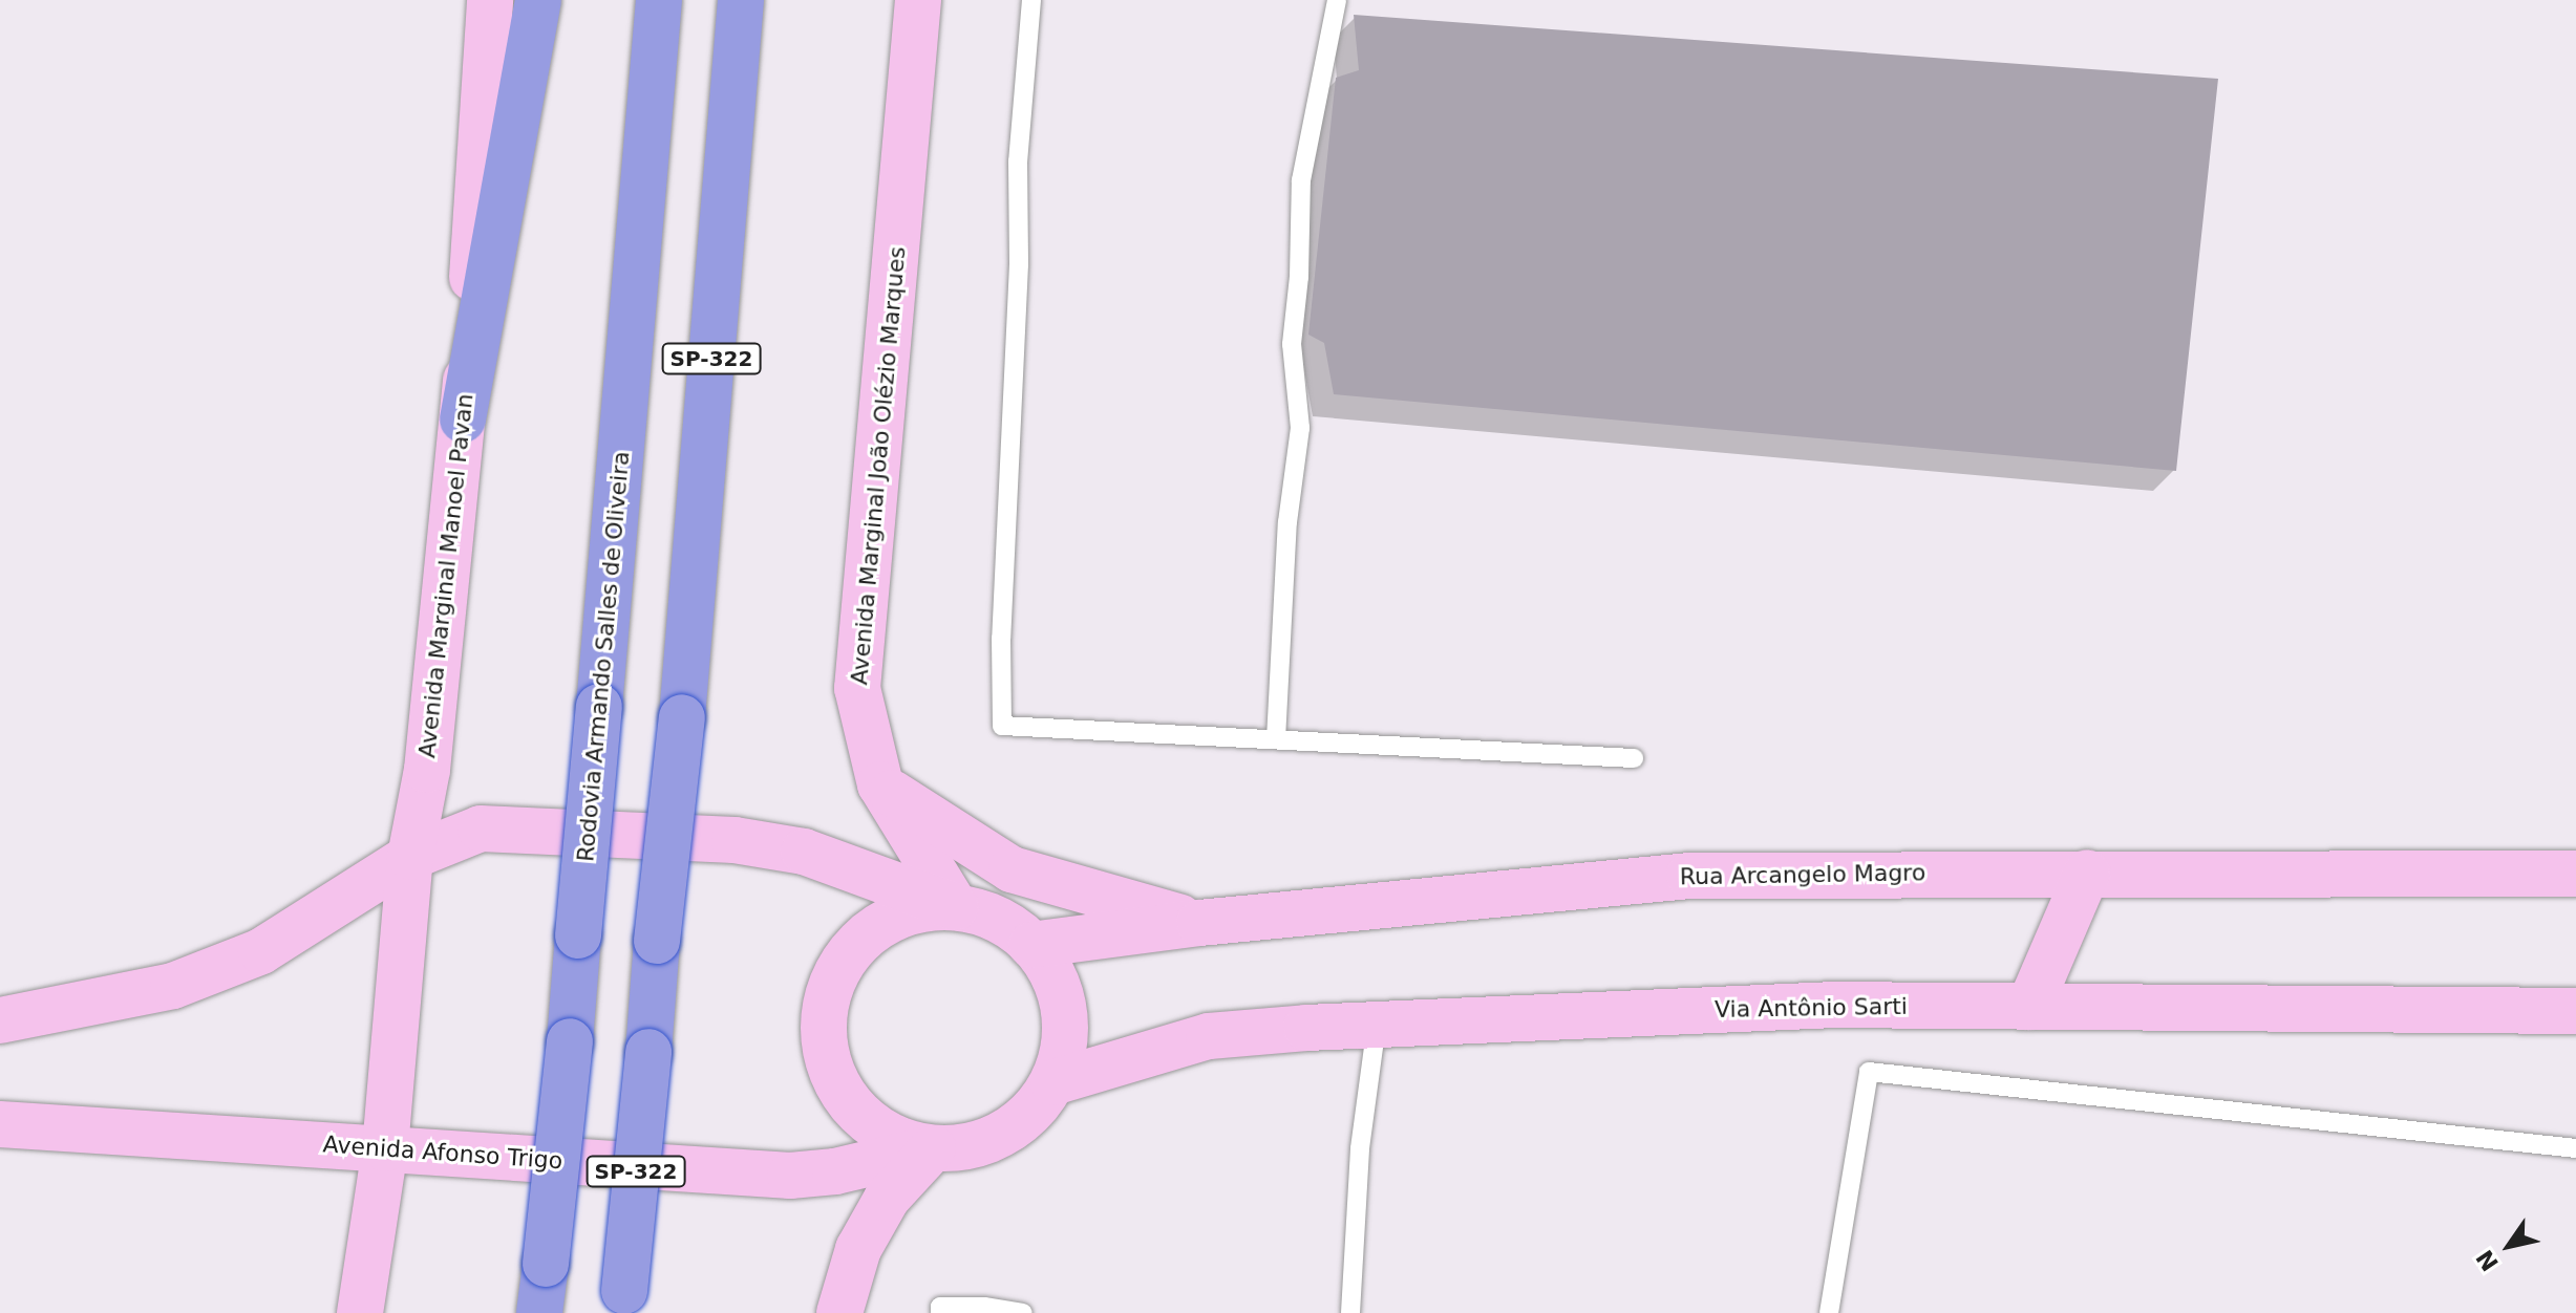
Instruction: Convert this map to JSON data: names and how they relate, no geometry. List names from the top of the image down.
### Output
{
  "streets": {
    "highway": ["SP-322", "Rodovia Armando Salles de Oliveira"],
    "main road": [
      "Avenida Marginal João Olézio Marques",
      "Avenida Marginal Manoel Pavan",
      "Rua Arcangelo Magro",
      "Via Antônio Sarti",
      "Avenida Afonso Trigo"
    ]
  },
  "crossings": [
    ["Avenida Marginal João Olézio Marques", "Rua Arcangelo Magro"],
    ["Avenida Marginal João Olézio Marques", "Via Antônio Sarti"],
    ["Avenida Marginal João Olézio Marques", "Avenida Afonso Trigo"],
    ["Avenida Marginal Manoel Pavan", "Avenida Afonso Trigo"],
    ["Rua Arcangelo Magro", "Via Antônio Sarti"],
    ["Rua Arcangelo Magro", "Avenida Afonso Trigo"],
    ["Via Antônio Sarti", "Avenida Afonso Trigo"]
  ],
  "north": "bottom left"
}
